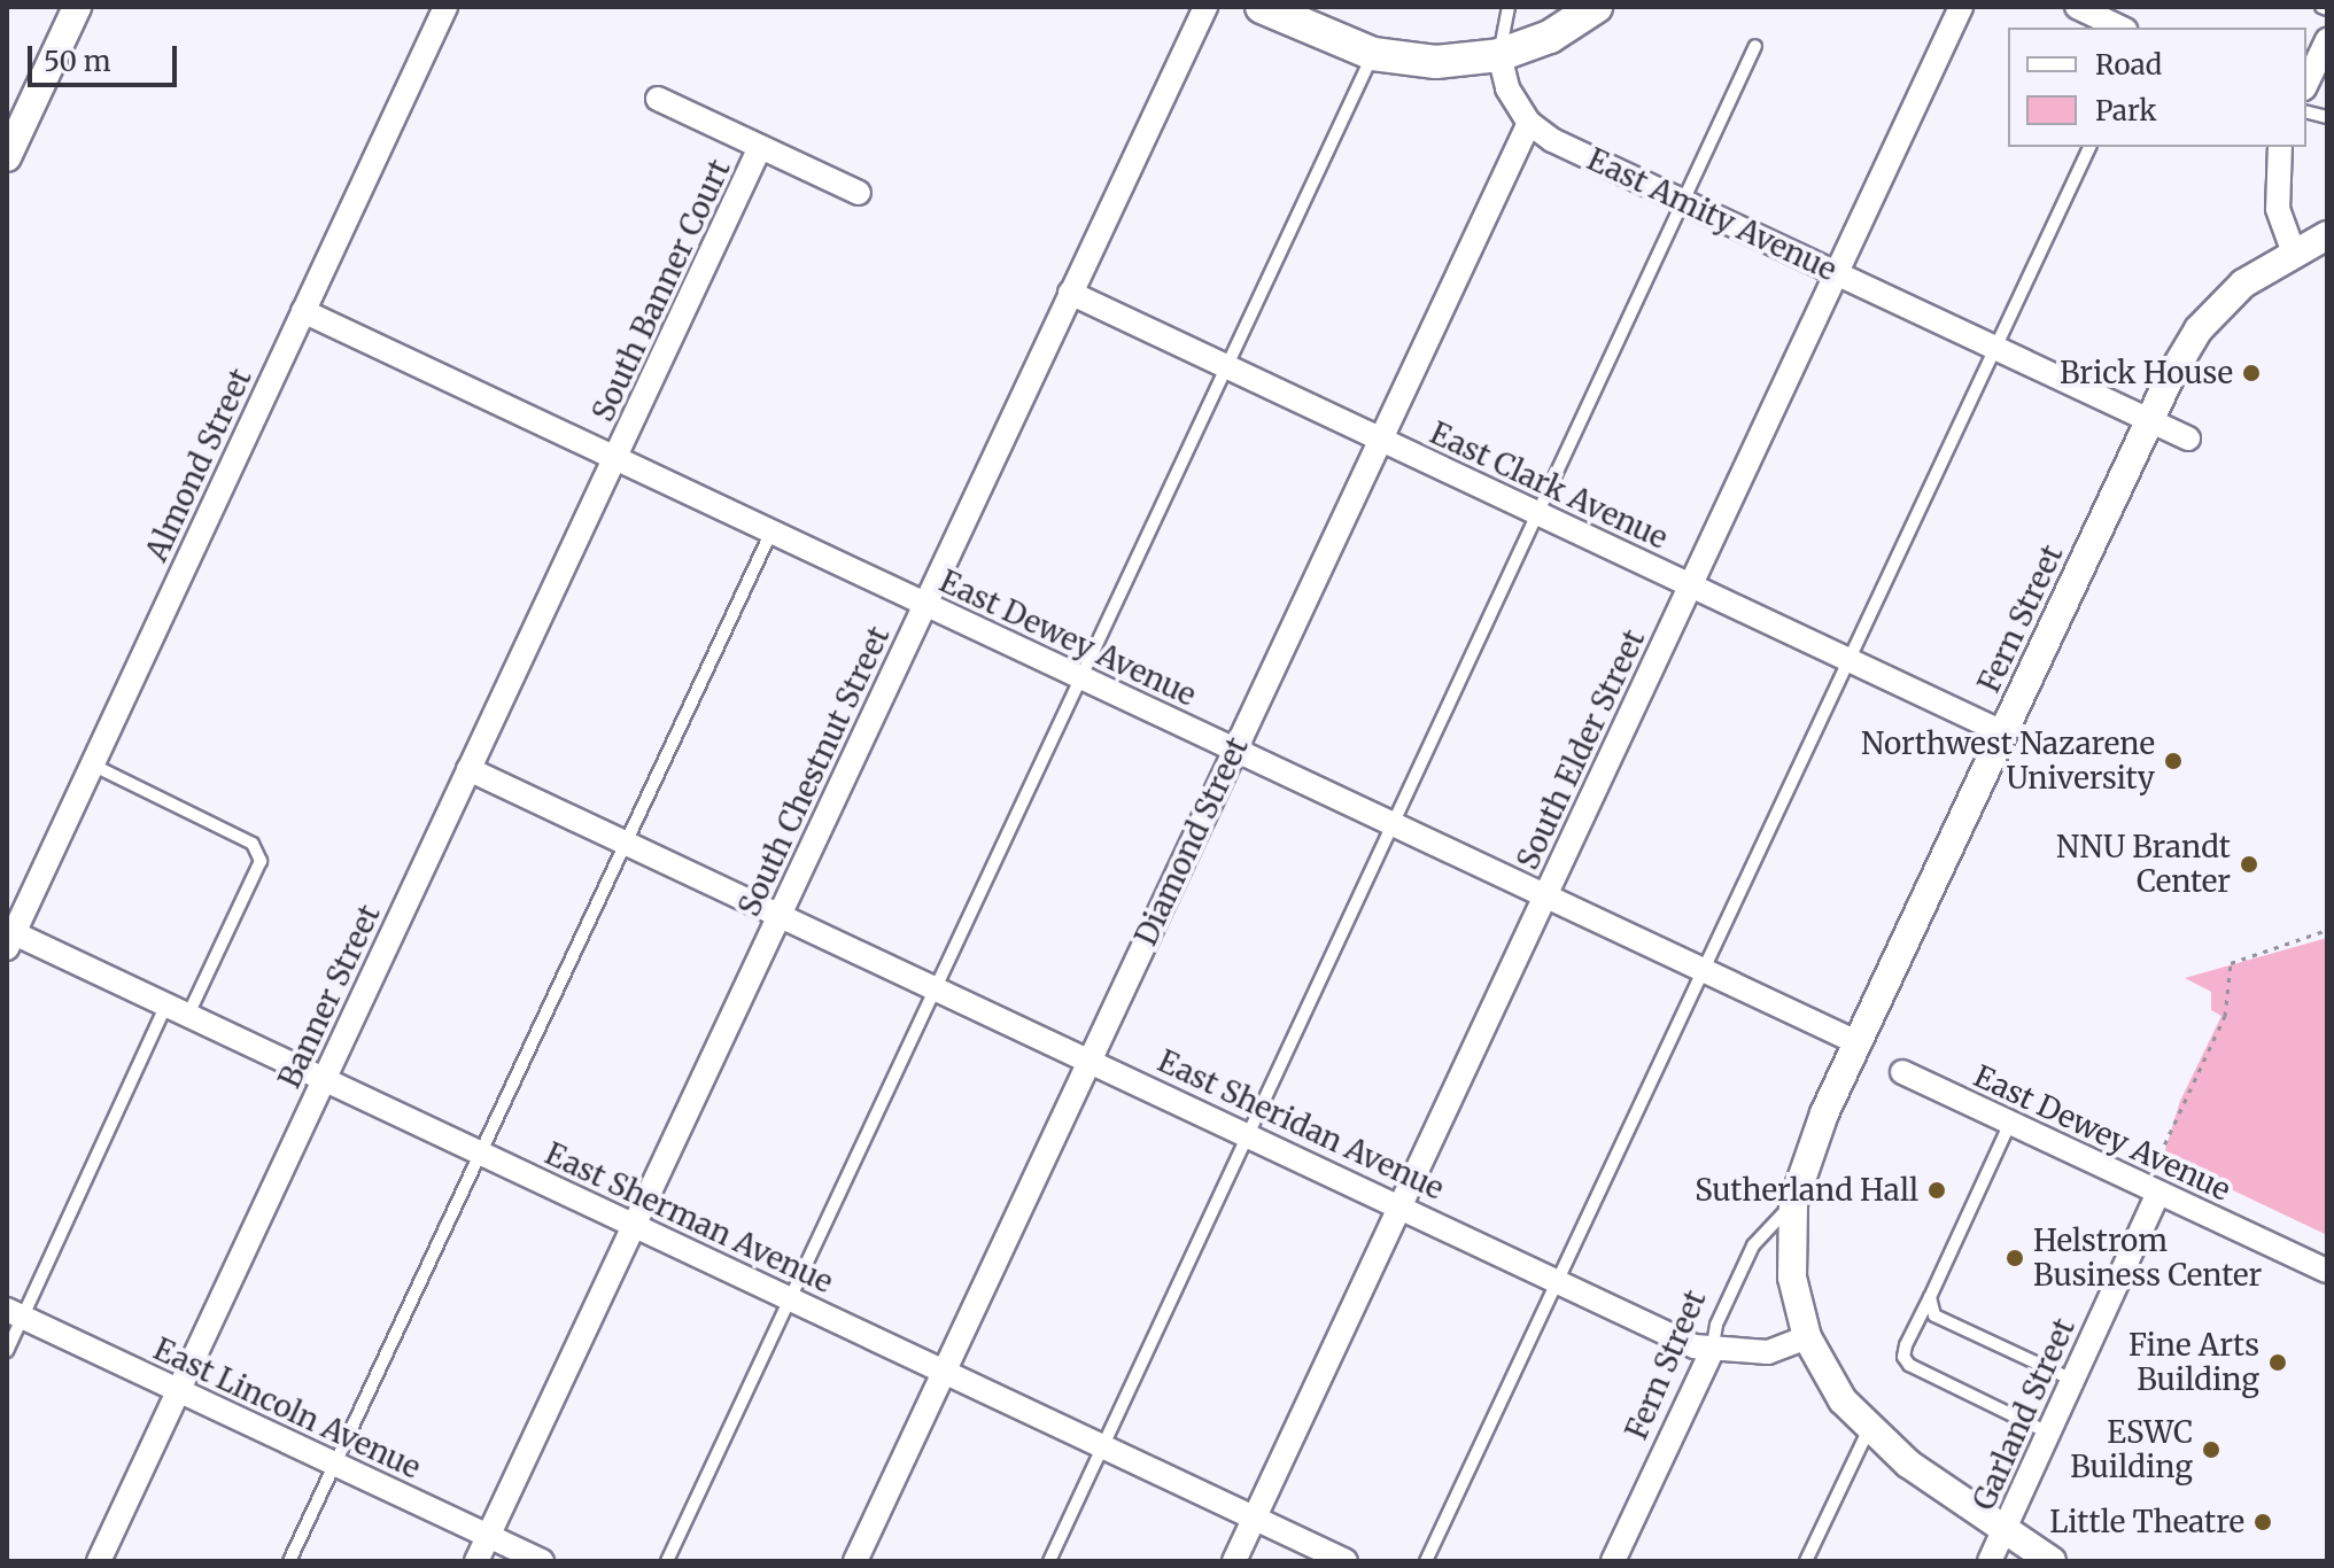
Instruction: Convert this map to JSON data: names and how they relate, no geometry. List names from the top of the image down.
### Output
{
  "streets": {
    "street": [
      "East Amity Avenue",
      "South Banner Court",
      "Almond Street",
      "East Clark Avenue",
      "Fern Street",
      "East Dewey Avenue",
      "South Elder Street",
      "South Chestnut Street",
      "Diamond Street",
      "Banner Street",
      "East Sheridan Avenue",
      "East Sherman Avenue",
      "East Lincoln Avenue",
      "Garland Street"
    ]
  },
  "crossings": [
    ["East Amity Avenue", "Fern Street"],
    ["East Amity Avenue", "South Elder Street"],
    ["East Amity Avenue", "Diamond Street"],
    ["South Banner Court", "East Dewey Avenue"],
    ["South Banner Court", "Banner Street"],
    ["Almond Street", "East Dewey Avenue"],
    ["Almond Street", "East Sherman Avenue"],
    ["East Clark Avenue", "Fern Street"],
    ["East Clark Avenue", "South Elder Street"],
    ["East Clark Avenue", "South Chestnut Street"],
    ["East Clark Avenue", "Diamond Street"],
    ["Fern Street", "East Dewey Avenue"],
    ["Fern Street", "East Sheridan Avenue"],
    ["East Dewey Avenue", "South Elder Street"],
    ["East Dewey Avenue", "South Chestnut Street"],
    ["East Dewey Avenue", "Diamond Street"],
    ["East Dewey Avenue", "Banner Street"],
    ["East Dewey Avenue", "Garland Street"],
    ["South Elder Street", "East Sheridan Avenue"],
    ["South Elder Street", "East Sherman Avenue"],
    ["South Chestnut Street", "East Sheridan Avenue"],
    ["South Chestnut Street", "East Sherman Avenue"],
    ["South Chestnut Street", "East Lincoln Avenue"],
    ["Diamond Street", "East Sheridan Avenue"],
    ["Diamond Street", "East Sherman Avenue"],
    ["Banner Street", "East Sheridan Avenue"],
    ["Banner Street", "East Sherman Avenue"],
    ["Banner Street", "East Lincoln Avenue"]
  ],
  "places": [
    "Brick House",
    "Northwest Nazarene University",
    "NNU Brandt Center",
    "Sutherland Hall",
    "Helstrom Business Center",
    "Fine Arts Building",
    "ESWC Building",
    "Little Theatre"
  ],
  "legend": ["Road", "Park"],
  "scale_bar": "50 m"
}
